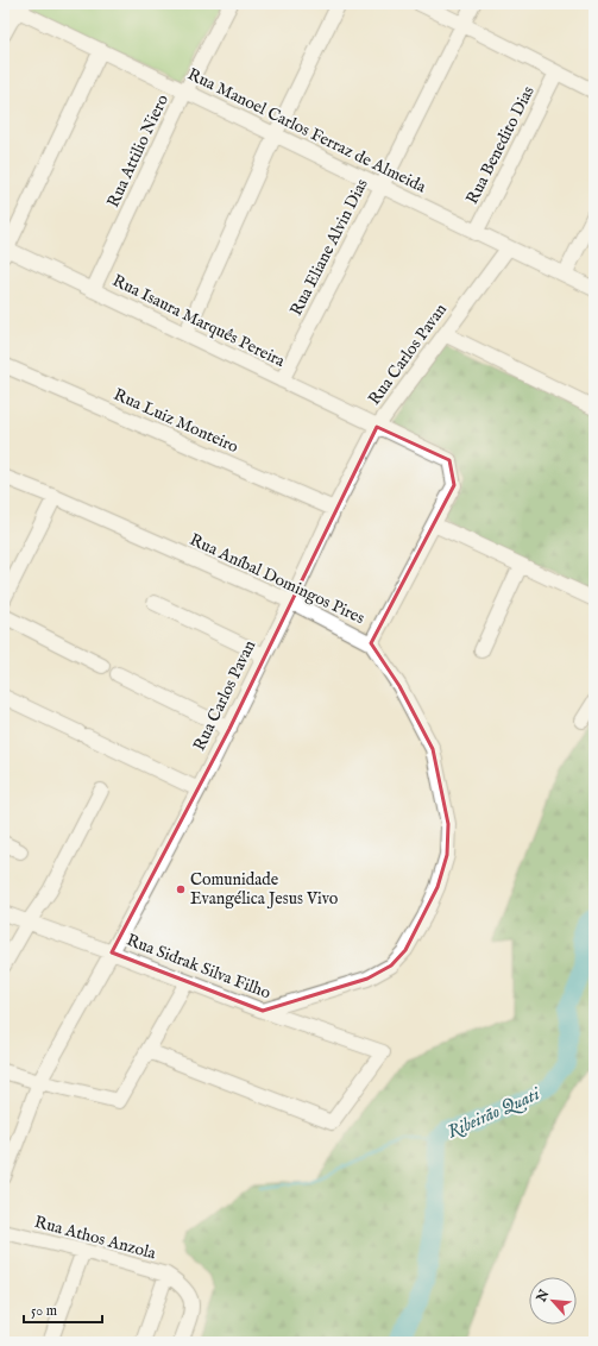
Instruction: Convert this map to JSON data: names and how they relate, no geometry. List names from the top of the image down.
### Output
{
  "streets": {
    "street": [
      "Rua Manoel Carlos Ferraz de Almeida",
      "Rua Benedito Dias",
      "Rua Attilio Niero",
      "Rua Eliane Alvin Dias",
      "Rua Isaura Marquês Pereira",
      "Rua Carlos Pavan",
      "Rua Luiz Monteiro",
      "Rua Aníbal Domingos Pires",
      "Rua Sidrak Silva Filho",
      "Rua Athos Anzola"
    ]
  },
  "crossings": [
    ["Rua Manoel Carlos Ferraz de Almeida", "Rua Benedito Dias"],
    ["Rua Manoel Carlos Ferraz de Almeida", "Rua Attilio Niero"],
    ["Rua Manoel Carlos Ferraz de Almeida", "Rua Eliane Alvin Dias"],
    ["Rua Manoel Carlos Ferraz de Almeida", "Rua Carlos Pavan"],
    ["Rua Attilio Niero", "Rua Isaura Marquês Pereira"],
    ["Rua Eliane Alvin Dias", "Rua Isaura Marquês Pereira"],
    ["Rua Isaura Marquês Pereira", "Rua Carlos Pavan"],
    ["Rua Carlos Pavan", "Rua Luiz Monteiro"],
    ["Rua Carlos Pavan", "Rua Aníbal Domingos Pires"],
    ["Rua Carlos Pavan", "Rua Sidrak Silva Filho"],
    ["Rua Aníbal Domingos Pires", "Rua Sidrak Silva Filho"]
  ],
  "water": ["Ribeirão Quati"],
  "places": ["Comunidade Evangélica Jesus Vivo"],
  "scale_bar": "50 m",
  "north": "top left"
}
